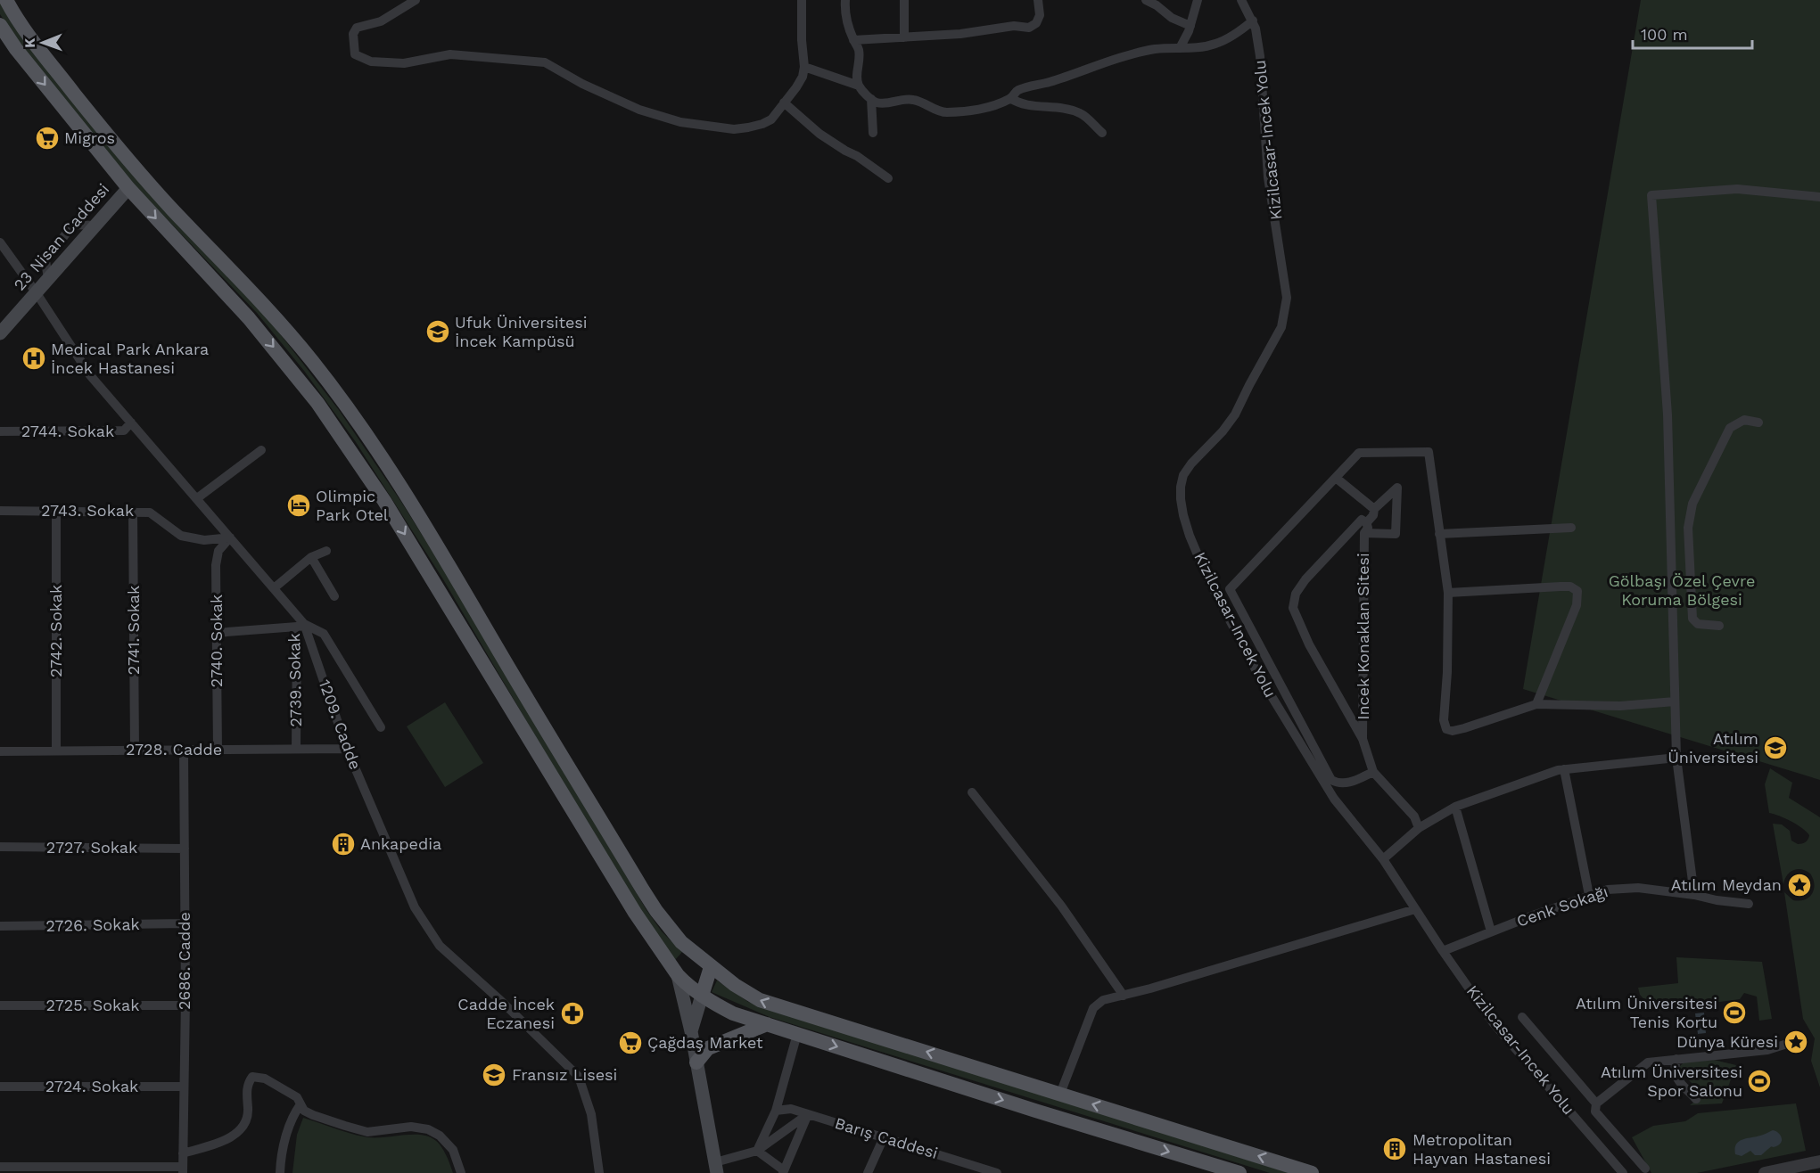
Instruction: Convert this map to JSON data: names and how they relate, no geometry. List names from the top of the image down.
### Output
{
  "streets": {
    "main road": ["23 Nisan Caddesi"],
    "street": [
      "Kizilcasar-Incek Yolu",
      "2744. Sokak",
      "2743. Sokak",
      "2741. Sokak",
      "2742. Sokak",
      "Incek Konaklan Sitesi",
      "2740. Sokak",
      "2739. Sokak",
      "1209. Cadde",
      "2728. Cadde",
      "2727. Sokak",
      "Cenk Sokağı",
      "2726. Sokak",
      "2686. Cadde",
      "2725. Sokak",
      "2724. Sokak",
      "Barış Caddesi"
    ]
  },
  "crossings": [
    ["Kizilcasar-Incek Yolu", "Cenk Sokağı"],
    ["23 Nisan Caddesi", "1209. Cadde"],
    ["2744. Sokak", "1209. Cadde"],
    ["2743. Sokak", "2741. Sokak"],
    ["2743. Sokak", "2742. Sokak"],
    ["2743. Sokak", "2740. Sokak"],
    ["2743. Sokak", "1209. Cadde"],
    ["2741. Sokak", "2728. Cadde"],
    ["2742. Sokak", "2728. Cadde"],
    ["2740. Sokak", "2739. Sokak"],
    ["2740. Sokak", "1209. Cadde"],
    ["2740. Sokak", "2728. Cadde"],
    ["2739. Sokak", "2728. Cadde"],
    ["1209. Cadde", "2728. Cadde"],
    ["2728. Cadde", "2686. Cadde"],
    ["2727. Sokak", "2686. Cadde"],
    ["2726. Sokak", "2686. Cadde"],
    ["2686. Cadde", "2725. Sokak"],
    ["2686. Cadde", "2724. Sokak"]
  ],
  "parks": ["Gölbaşı Özel Çevre Koruma Bölgesi"],
  "places": {
    "supermarket": ["Migros", "Çağdaş Market"],
    "school or university": ["Ufuk Üniversitesi İncek Kampüsü", "Atılım Üniversitesi", "Fransız Lisesi"],
    "hospital": ["Medical Park Ankara İncek Hastanesi"],
    "hotel": ["Olimpic Park Otel"],
    "building": ["Ankapedia", "Metropolitan Hayvan Hastanesi"],
    "place": ["Atılım Meydan", "Dünya Küresi"],
    "sports": ["Atılım Üniversitesi Tenis Kortu", "Atılım Üniversitesi Spor Salonu"],
    "pharmacy": ["Cadde İncek Eczanesi"]
  },
  "scale_bar": "100 m",
  "north": "left"
}
